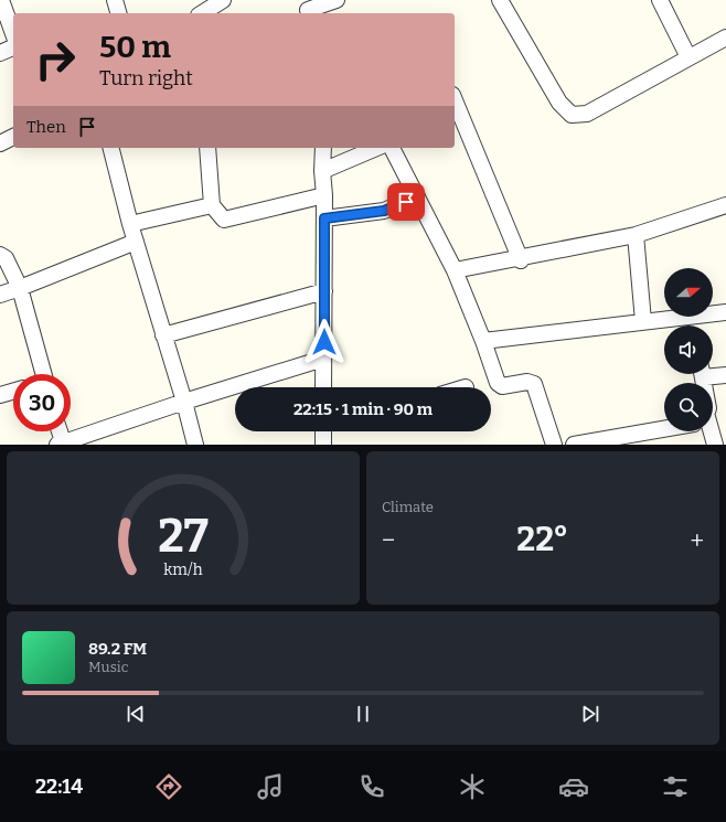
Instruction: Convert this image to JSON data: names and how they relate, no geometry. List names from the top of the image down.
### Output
{
  "north": "right",
  "page": {
    "turn": ["50 m", "Turn right"],
    "then": "Then",
    "limit": "30",
    "trip": "22:15 · 1 min · 90 m",
    "tile": "Climate",
    "heat": ["−", "22°", "+"],
    "song": ["89.2 FM", "Music"],
    "tabs": "22:14",
    "gauge": ["27", "km/h"]
  }
}
